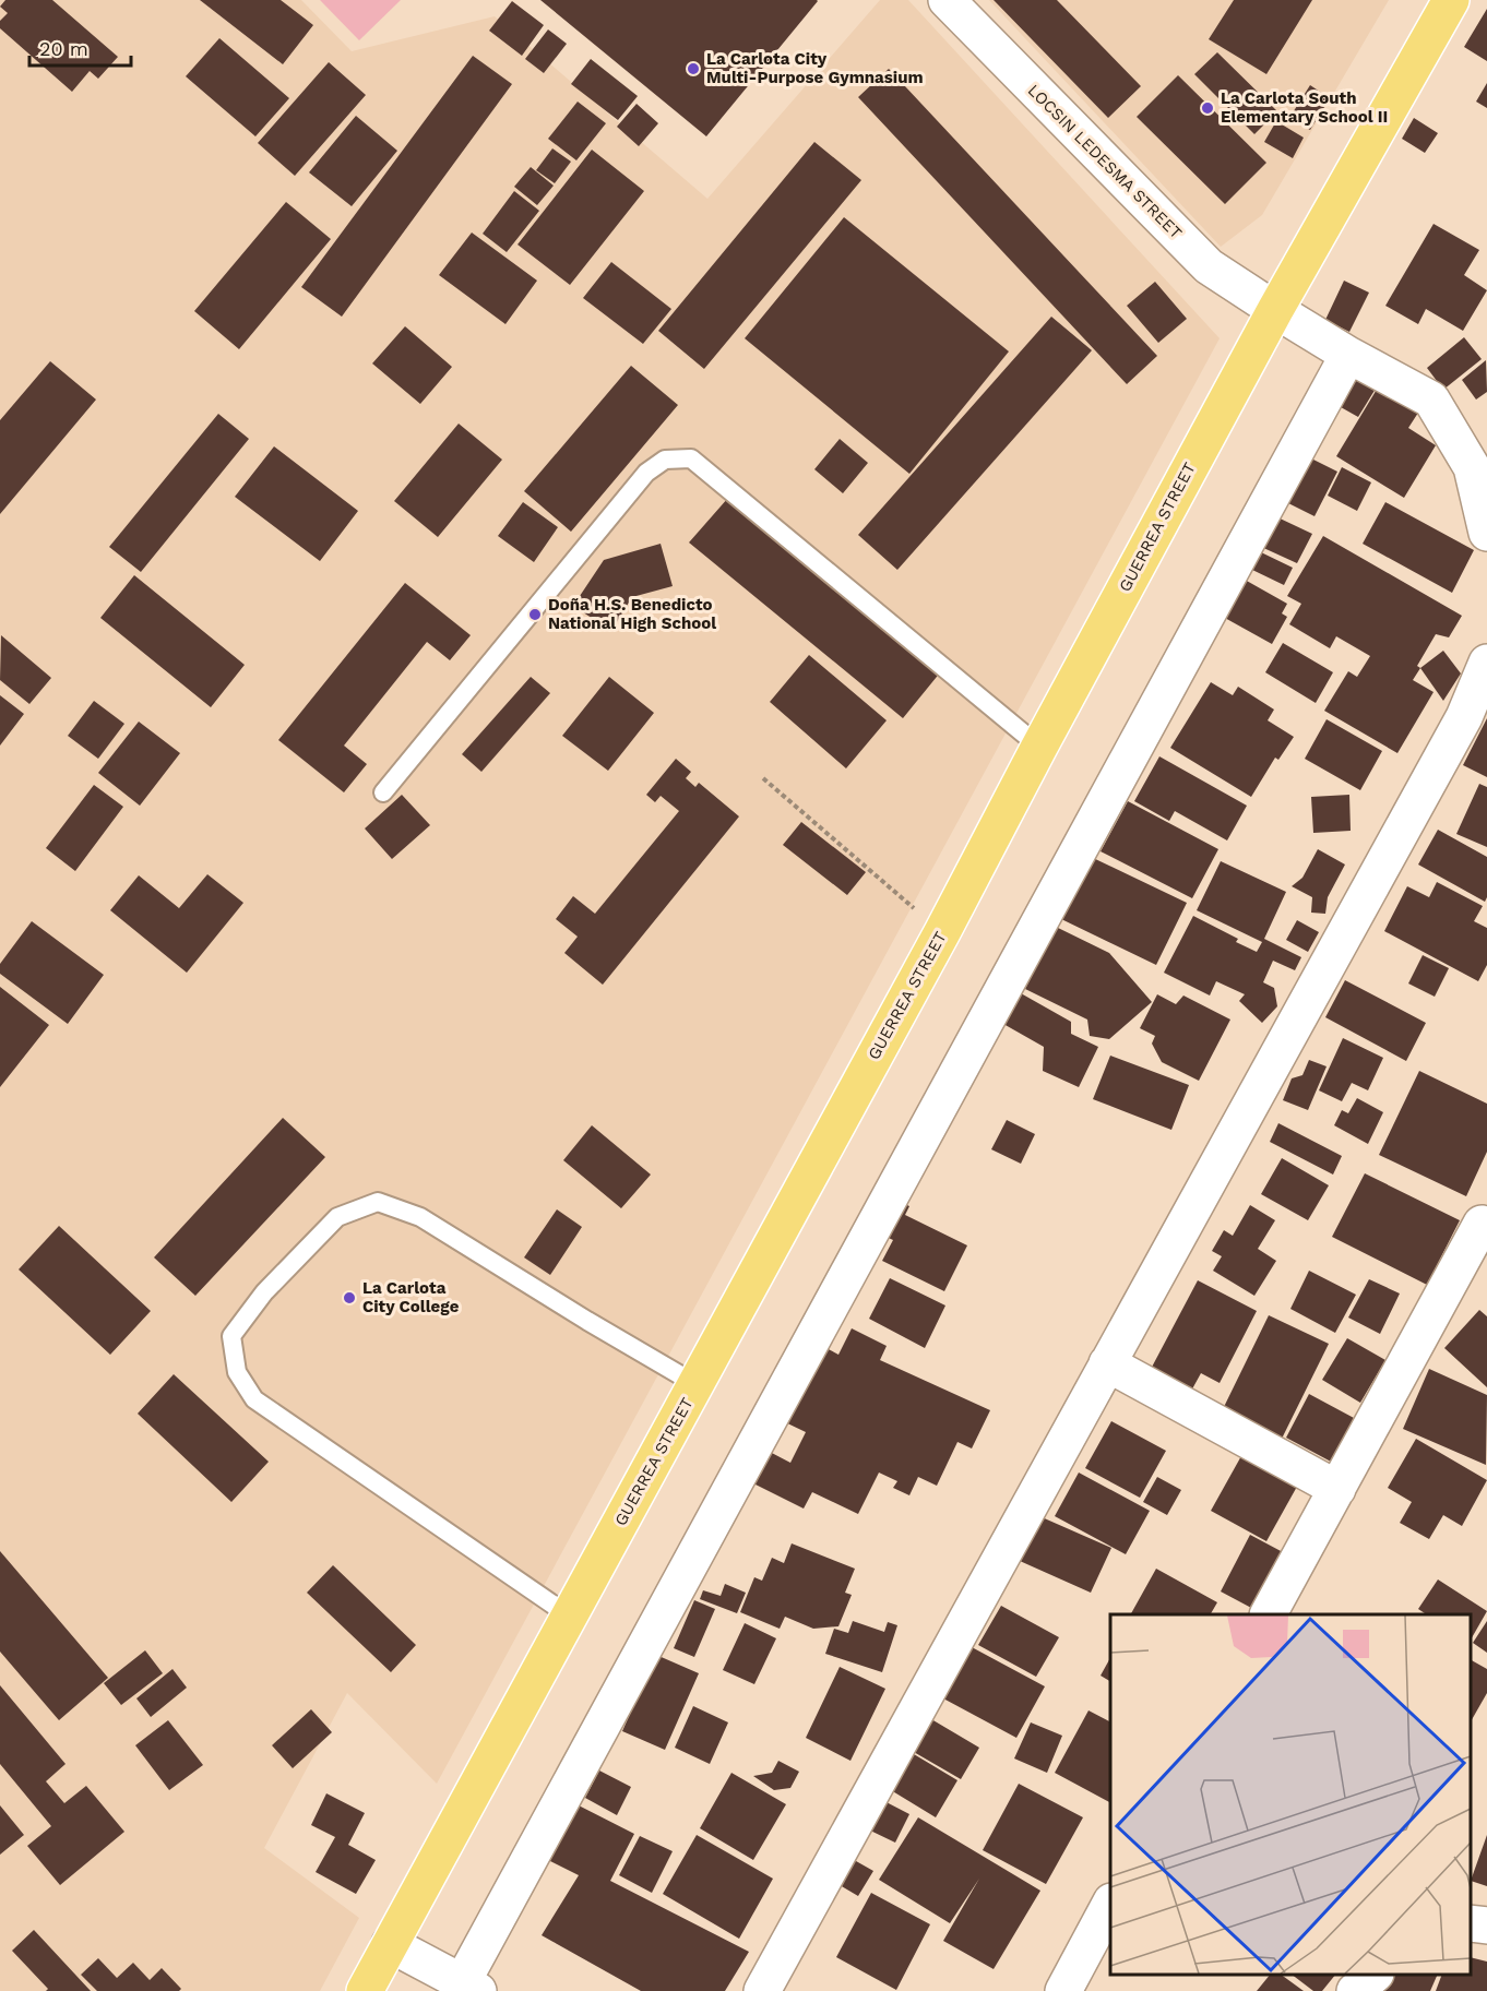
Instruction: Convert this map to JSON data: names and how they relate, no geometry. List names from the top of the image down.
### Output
{
  "streets": {
    "main road": ["GUERREA STREET"],
    "street": ["LOCSIN LEDESMA STREET"]
  },
  "crossings": [
    ["LOCSIN LEDESMA STREET", "GUERREA STREET"]
  ],
  "places": [
    "La Carlota City Multi-Purpose Gymnasium",
    "La Carlota South Elementary School II",
    "Doña H.S. Benedicto National High School",
    "La Carlota City College"
  ],
  "scale_bar": "20 m"
}
